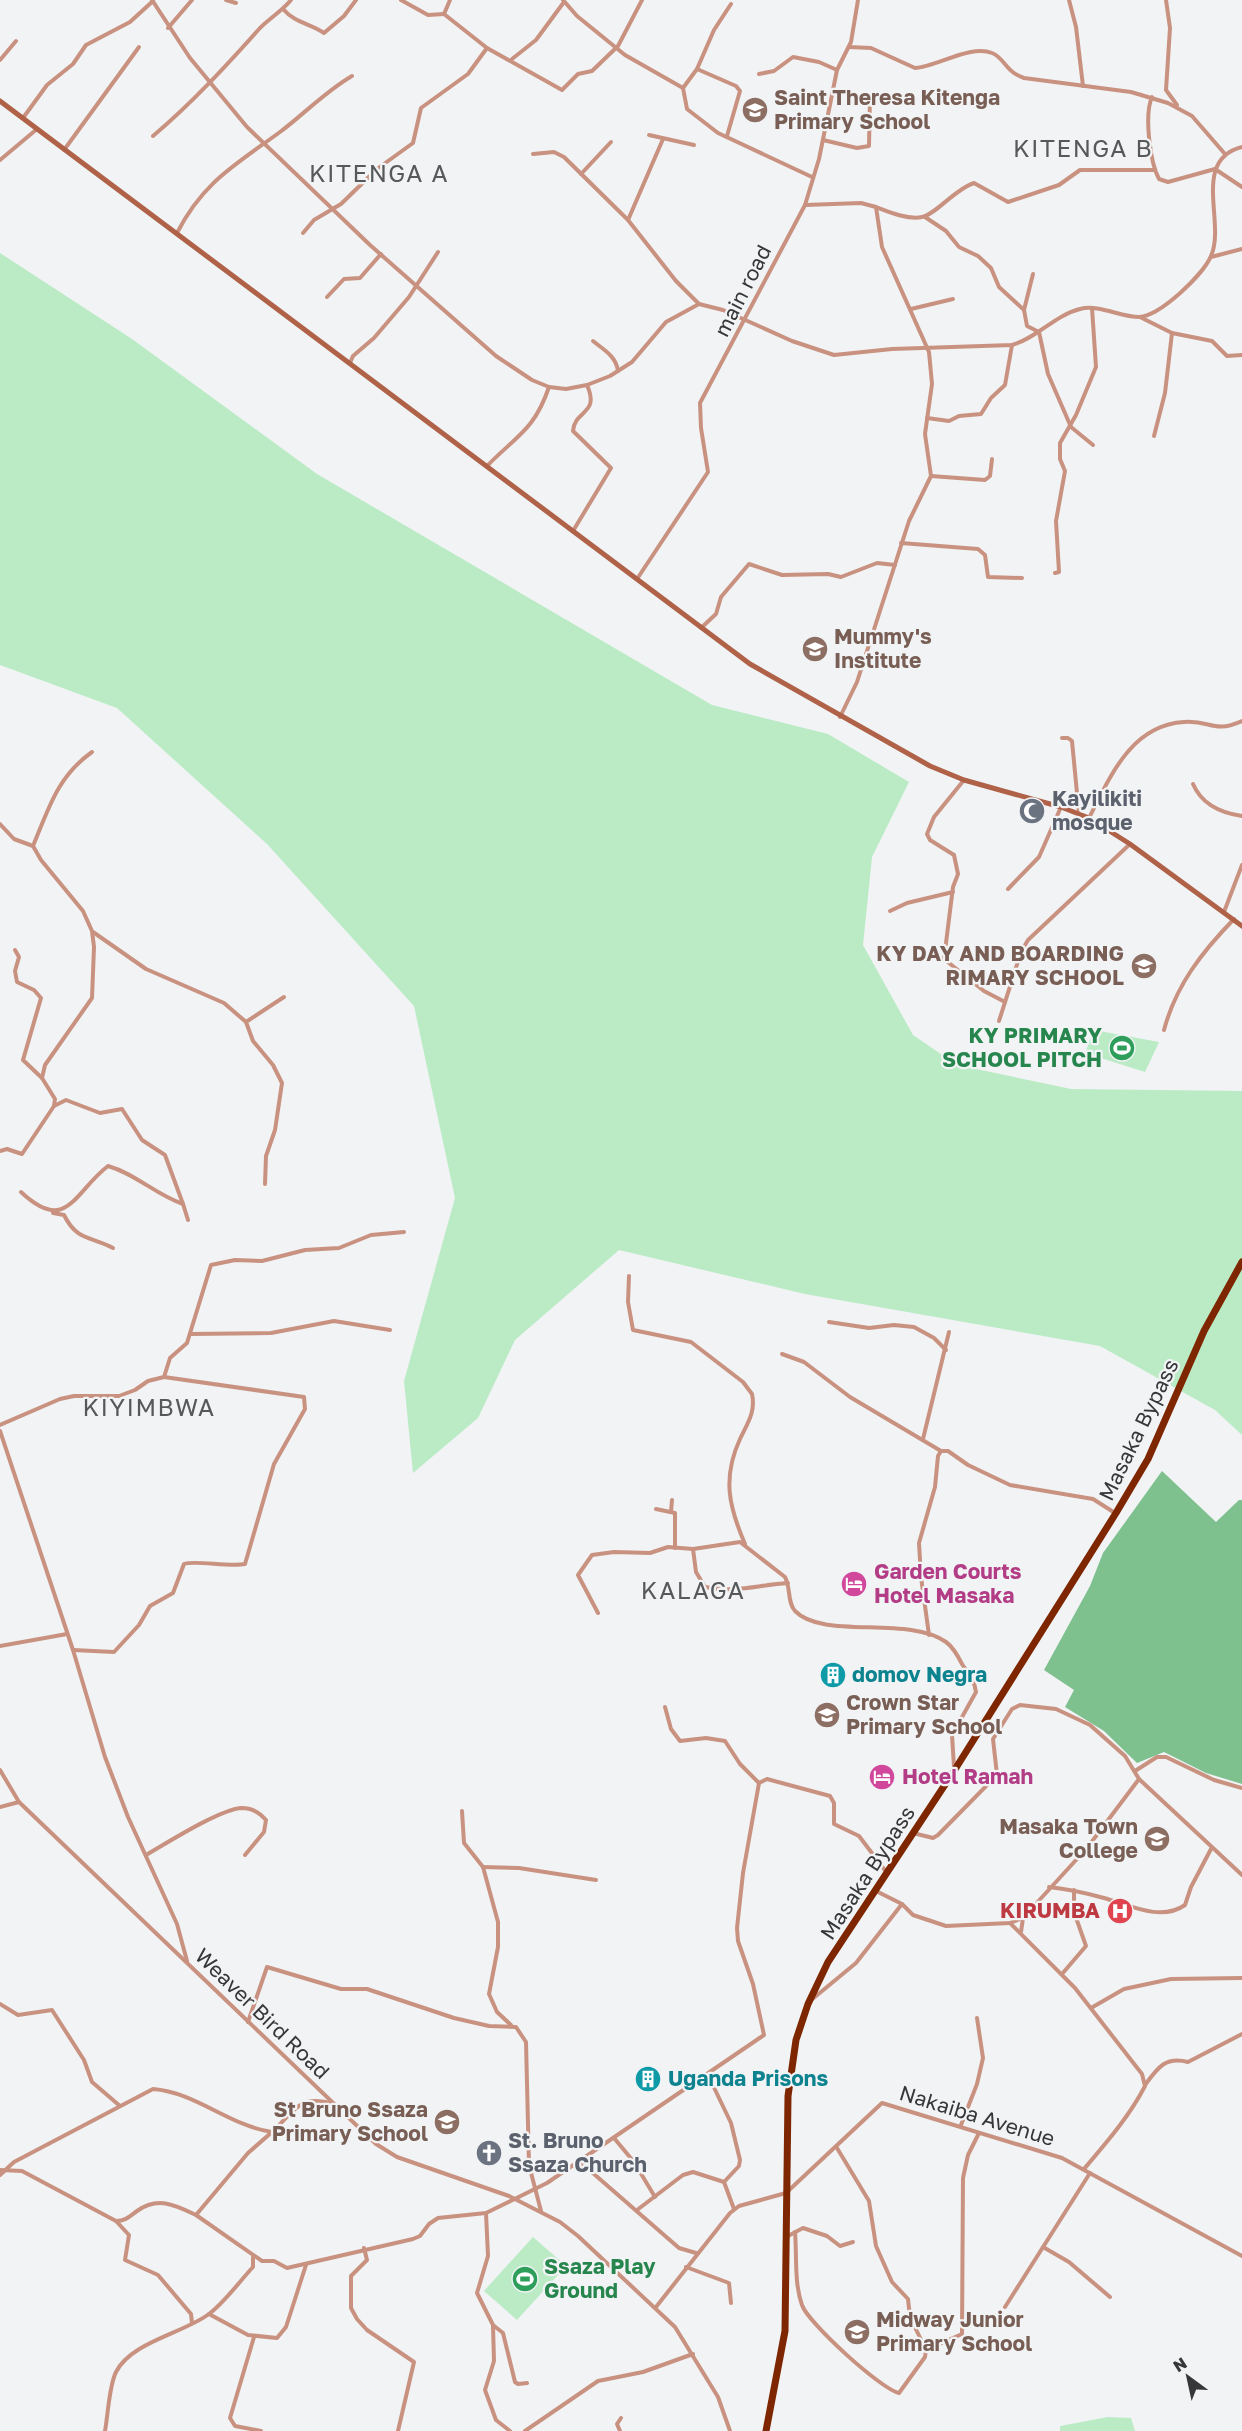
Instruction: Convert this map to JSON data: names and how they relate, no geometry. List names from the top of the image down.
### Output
{
  "streets": {
    "highway": ["Masaka Bypass"],
    "street": ["main road", "Weaver Bird Road", "Nakaiba Avenue"]
  },
  "crossings": [
    ["Masaka Bypass", "Nakaiba Avenue"]
  ],
  "districts": [
    "KITENGA B",
    "KITENGA A",
    "KIYIMBWA",
    "KALAGA"
  ],
  "places": {
    "school or university": [
      "Saint Theresa Kitenga Primary School",
      "Mummy's Institute",
      "KY DAY AND BOARDING RIMARY SCHOOL",
      "Crown Star Primary School",
      "Masaka Town College",
      "St Bruno Ssaza Primary School",
      "Midway Junior Primary School"
    ],
    "mosque": ["Kayilikiti mosque"],
    "sports": ["KY PRIMARY SCHOOL PITCH", "Ssaza Play Ground"],
    "hotel": ["Garden Courts Hotel Masaka", "Hotel Ramah"],
    "building": ["domov Negra", "Uganda Prisons"],
    "hospital": ["KIRUMBA"],
    "church": ["St. Bruno Ssaza Church"]
  },
  "north": "top left"
}
